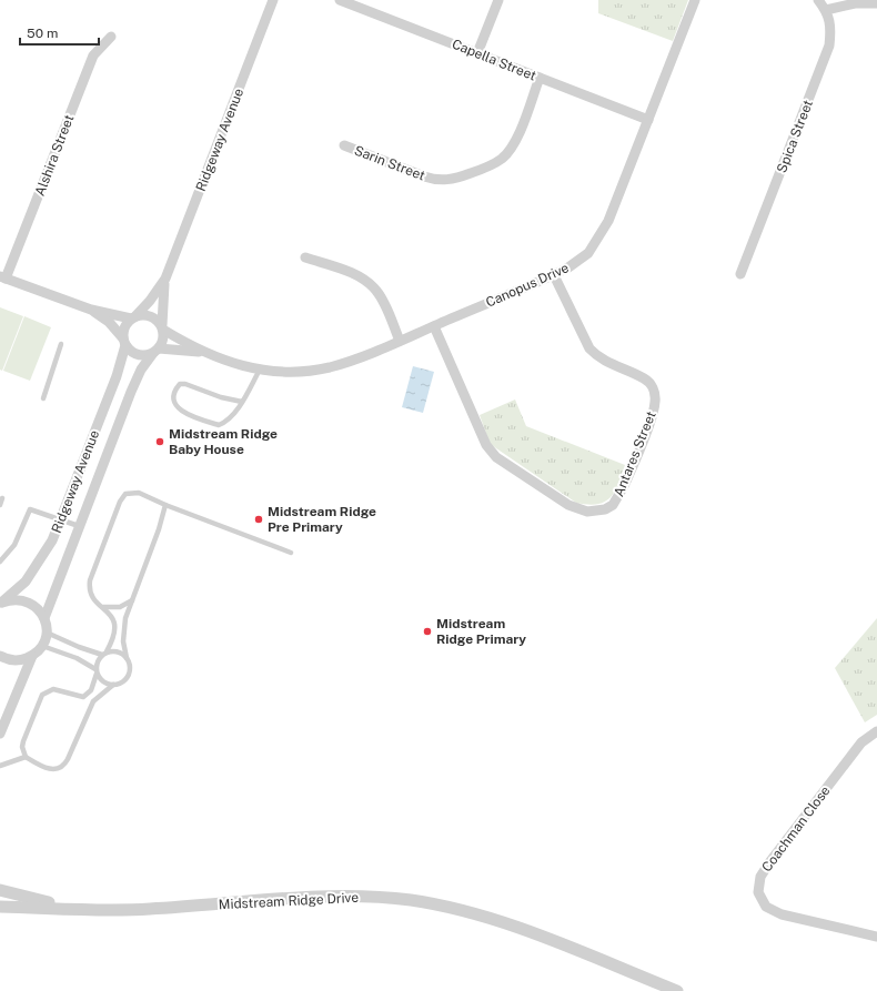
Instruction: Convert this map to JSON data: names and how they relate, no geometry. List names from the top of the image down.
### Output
{
  "streets": {
    "street": [
      "Capella Street",
      "Spica Street",
      "Ridgeway Avenue",
      "Alshira Street",
      "Sarin Street",
      "Canopus Drive",
      "Antares Street",
      "Coachman Close",
      "Midstream Ridge Drive"
    ]
  },
  "crossings": [
    ["Capella Street", "Sarin Street"],
    ["Capella Street", "Canopus Drive"],
    ["Ridgeway Avenue", "Canopus Drive"],
    ["Canopus Drive", "Antares Street"]
  ],
  "places": ["Midstream Ridge Baby House", "Midstream Ridge Pre Primary", "Midstream Ridge Primary"],
  "scale_bar": "50 m"
}
